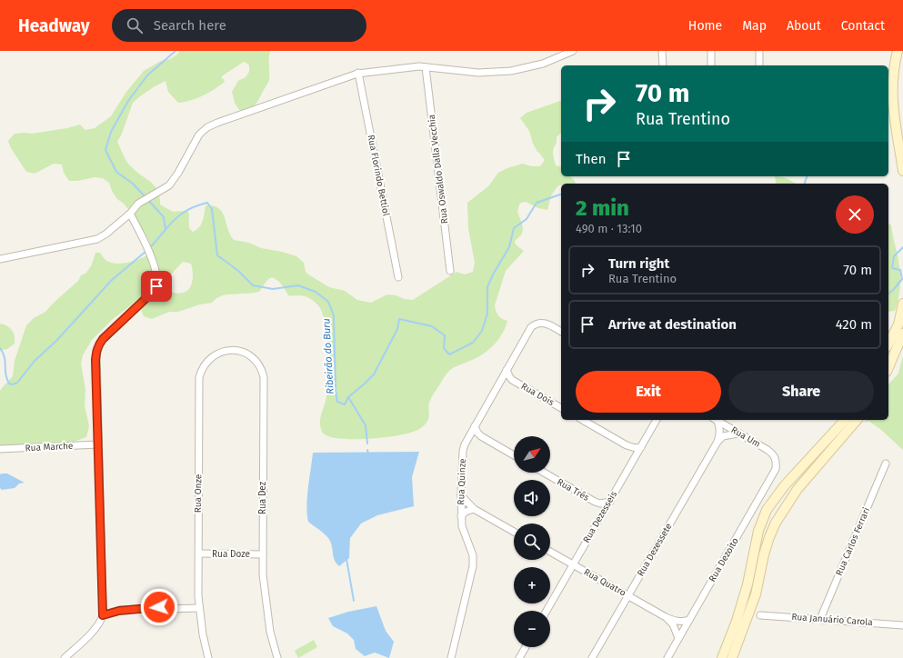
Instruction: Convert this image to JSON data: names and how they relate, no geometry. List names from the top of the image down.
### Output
{
  "streets": {
    "street": [
      "Rua Oswaldo Dalla Vecchia",
      "Rua Florindo Bettiol",
      "Rua Dois",
      "Rua Um",
      "Rua Marche",
      "Rua Quinze",
      "Rua Três",
      "Rua Onze",
      "Rua Dez",
      "Rua Dezesseis",
      "Rua Carlos Ferrari",
      "Rua Dezessete",
      "Rua Doze",
      "Rua Dezoito",
      "Rua Quatro",
      "Rua Januário Carola"
    ]
  },
  "crossings": [
    ["Rua Dois", "Rua Quinze"],
    ["Rua Um", "Rua Dezoito"],
    ["Rua Três", "Rua Dezesseis"],
    ["Rua Onze", "Rua Dez"],
    ["Rua Onze", "Rua Doze"],
    ["Rua Dez", "Rua Doze"],
    ["Rua Dezesseis", "Rua Quatro"],
    ["Rua Carlos Ferrari", "Rua Januário Carola"],
    ["Rua Dezessete", "Rua Quatro"],
    ["Rua Dezoito", "Rua Quatro"]
  ],
  "water": ["Ribeirão do Buru"],
  "north": "top right",
  "page": {
    "header": "Headway",
    "search": "Search here",
    "nav": [
      "Home",
      "Map",
      "About",
      "Contact"
    ],
    "turn": ["70 m", "Rua Trentino"],
    "then": "Then",
    "heading": ["2 min", "490 m · 13:10"],
    "list": [
      {
        "name": "Turn right",
        "note": "Rua Trentino",
        "value": "70 m"
      },
      {
        "name": "Arrive at destination",
        "value": "420 m"
      }
    ],
    "buttons": ["Exit", "Share"],
    "map_buttons": ["+", "−"]
  }
}
